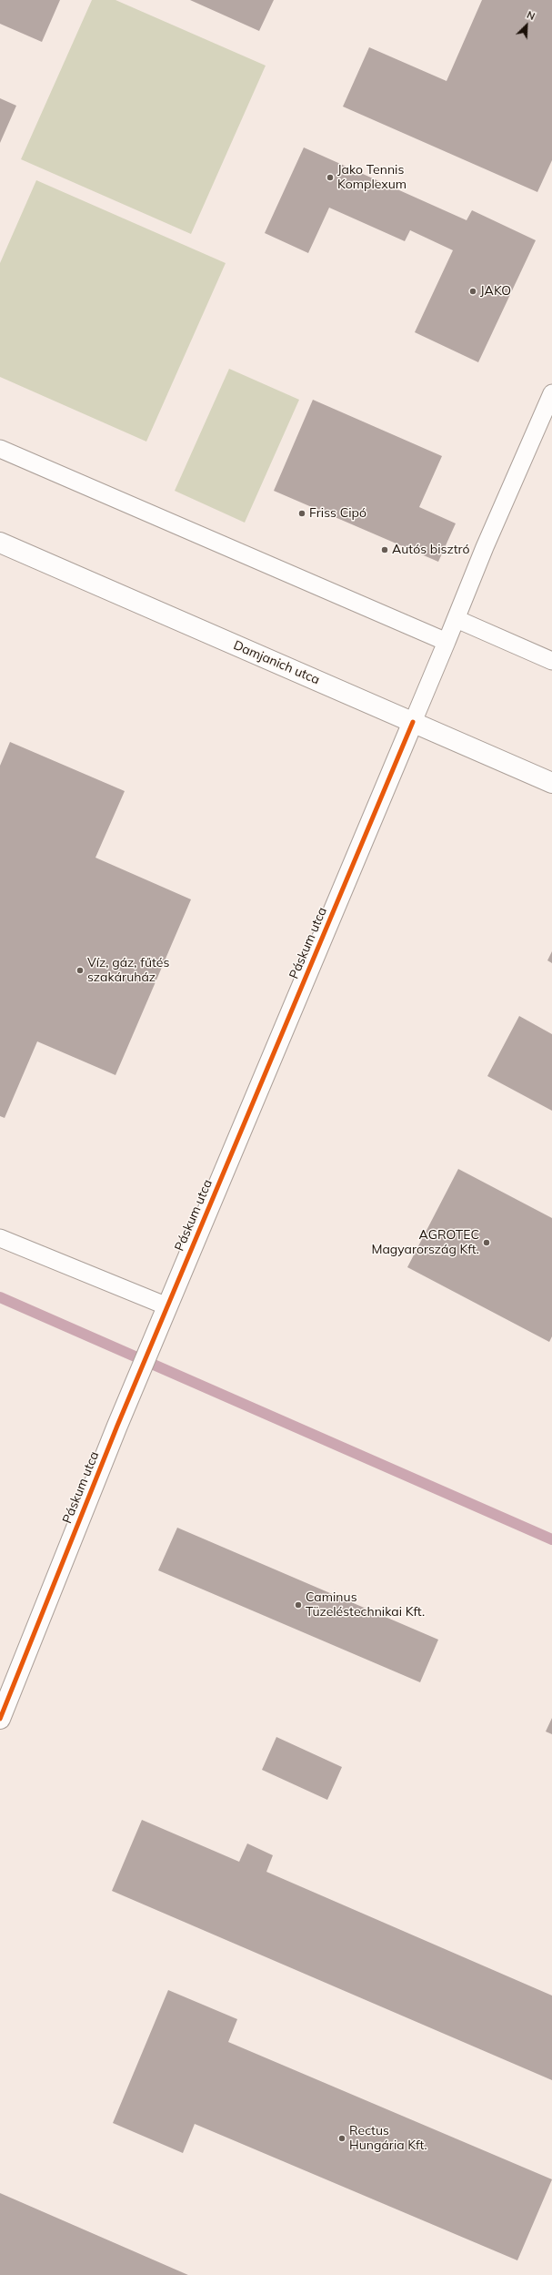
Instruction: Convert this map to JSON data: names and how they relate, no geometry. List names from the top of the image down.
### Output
{
  "streets": {
    "street": ["Damjanich utca", "Páskum utca"]
  },
  "crossings": [
    ["Damjanich utca", "Páskum utca"]
  ],
  "places": [
    "Jako Tennis Komplexum",
    "JAKO",
    "Friss Cipó",
    "Autós bisztró",
    "Víz, gáz, fűtés szakáruház",
    "AGROTEC Magyarország Kft.",
    "Caminus Tüzeléstechnikai Kft.",
    "Rectus Hungária Kft."
  ],
  "north": "top right"
}
